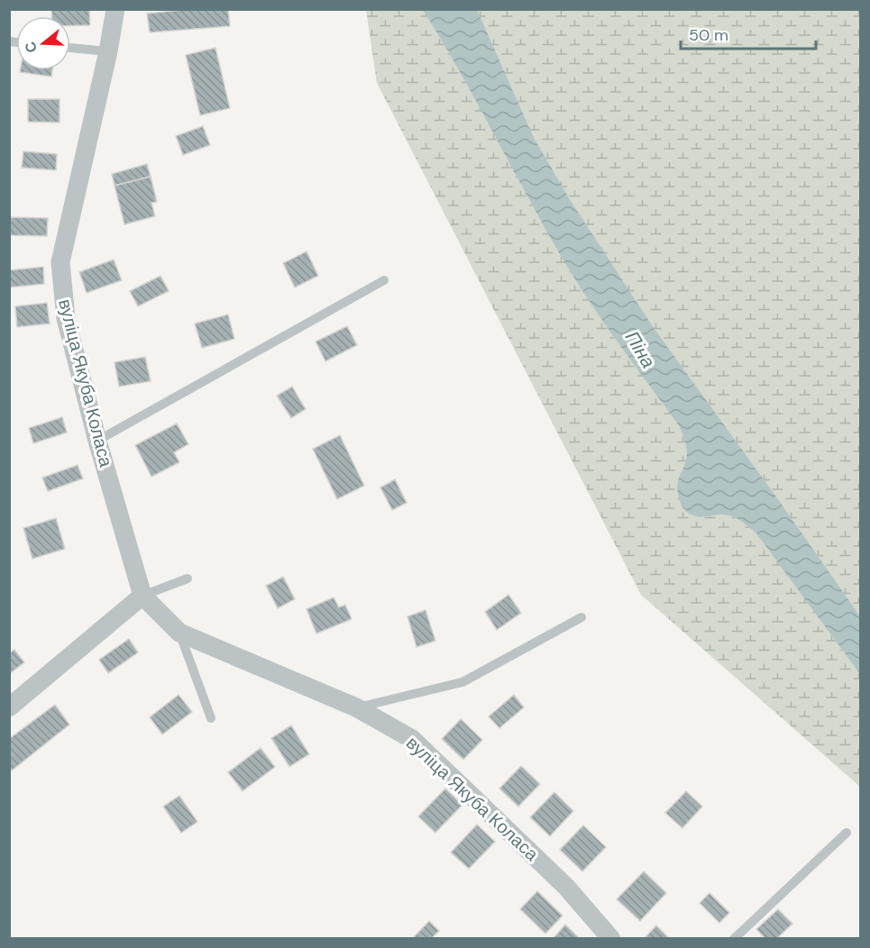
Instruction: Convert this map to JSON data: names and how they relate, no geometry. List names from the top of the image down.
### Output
{
  "streets": {
    "street": ["вуліца Якуба Коласа"]
  },
  "water": ["Піна"],
  "scale_bar": "50 m",
  "north": "left"
}
